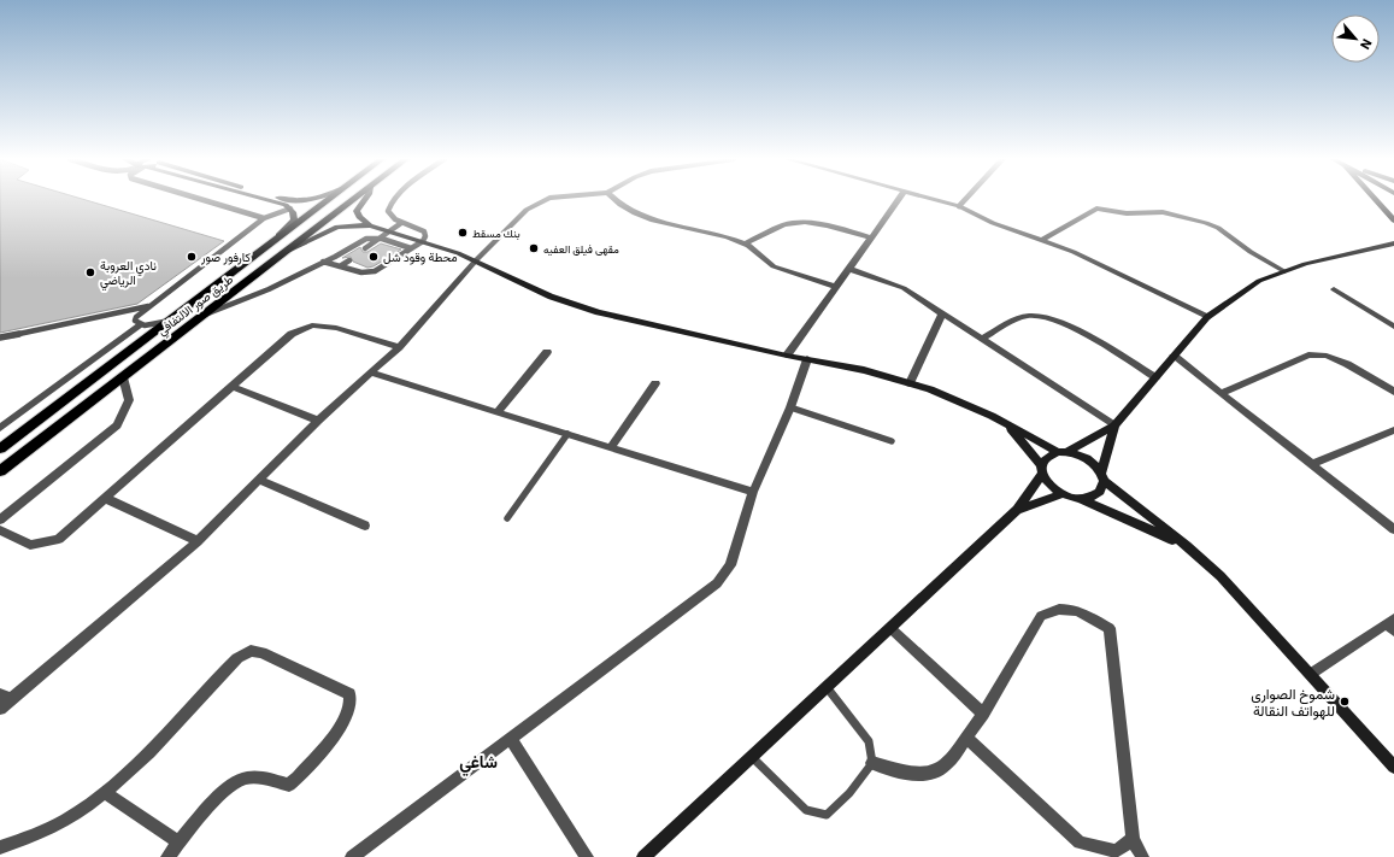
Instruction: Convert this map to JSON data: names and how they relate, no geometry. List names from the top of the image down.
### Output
{
  "streets": {
    "main road": ["طريق صور الالتفافي"]
  },
  "districts": ["شاغي"],
  "places": [
    "بنك مسقط",
    "مقهى فيلق العفيه",
    "كارفور صور",
    "محطة وقود شل",
    "نادي العروبة الرياضي",
    "شموخ الصواري للهواتف النقالة"
  ],
  "north": "bottom right"
}
